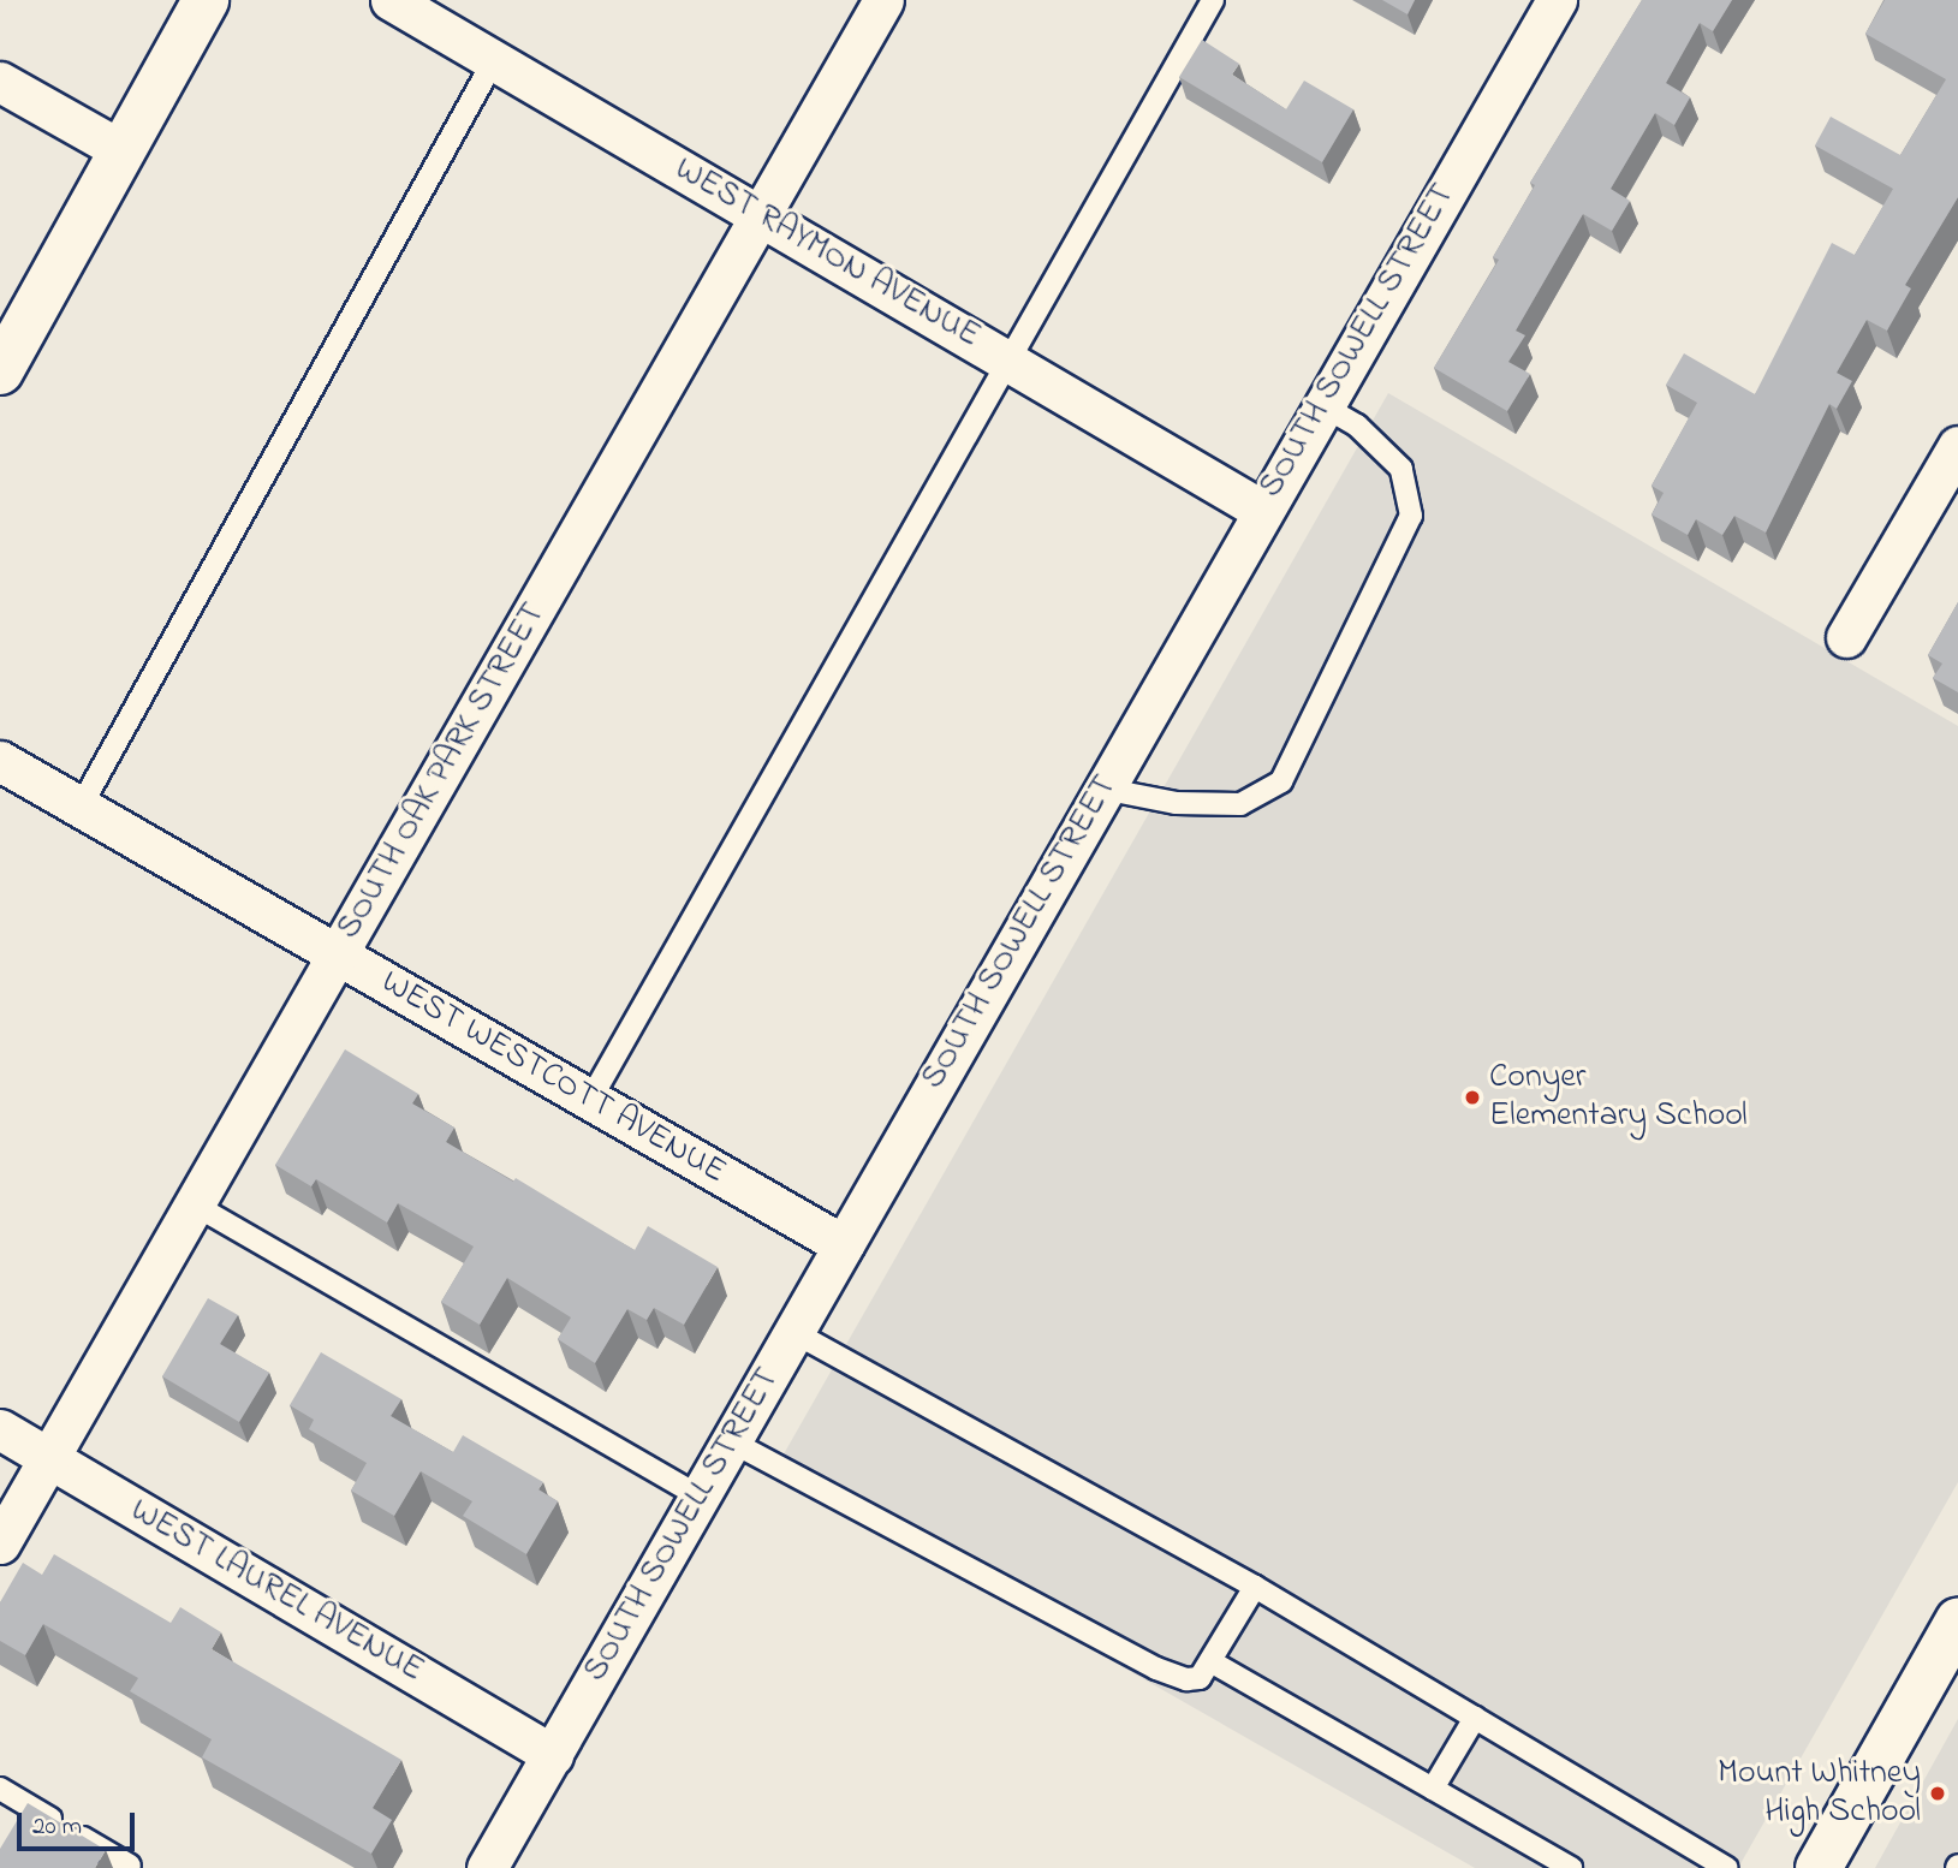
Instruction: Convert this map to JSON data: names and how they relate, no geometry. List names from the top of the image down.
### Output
{
  "streets": {
    "street": [
      "WEST RAYMON AVENUE",
      "SOUTH SOWELL STREET",
      "SOUTH OAK PARK STREET",
      "WEST WESTCOTT AVENUE",
      "WEST LAUREL AVENUE"
    ]
  },
  "crossings": [
    ["WEST RAYMON AVENUE", "SOUTH SOWELL STREET"],
    ["WEST RAYMON AVENUE", "SOUTH OAK PARK STREET"],
    ["SOUTH SOWELL STREET", "WEST WESTCOTT AVENUE"],
    ["SOUTH SOWELL STREET", "WEST LAUREL AVENUE"],
    ["SOUTH OAK PARK STREET", "WEST WESTCOTT AVENUE"],
    ["SOUTH OAK PARK STREET", "WEST LAUREL AVENUE"]
  ],
  "places": ["Conyer Elementary School", "Mount Whitney High School"],
  "scale_bar": "20 m"
}
